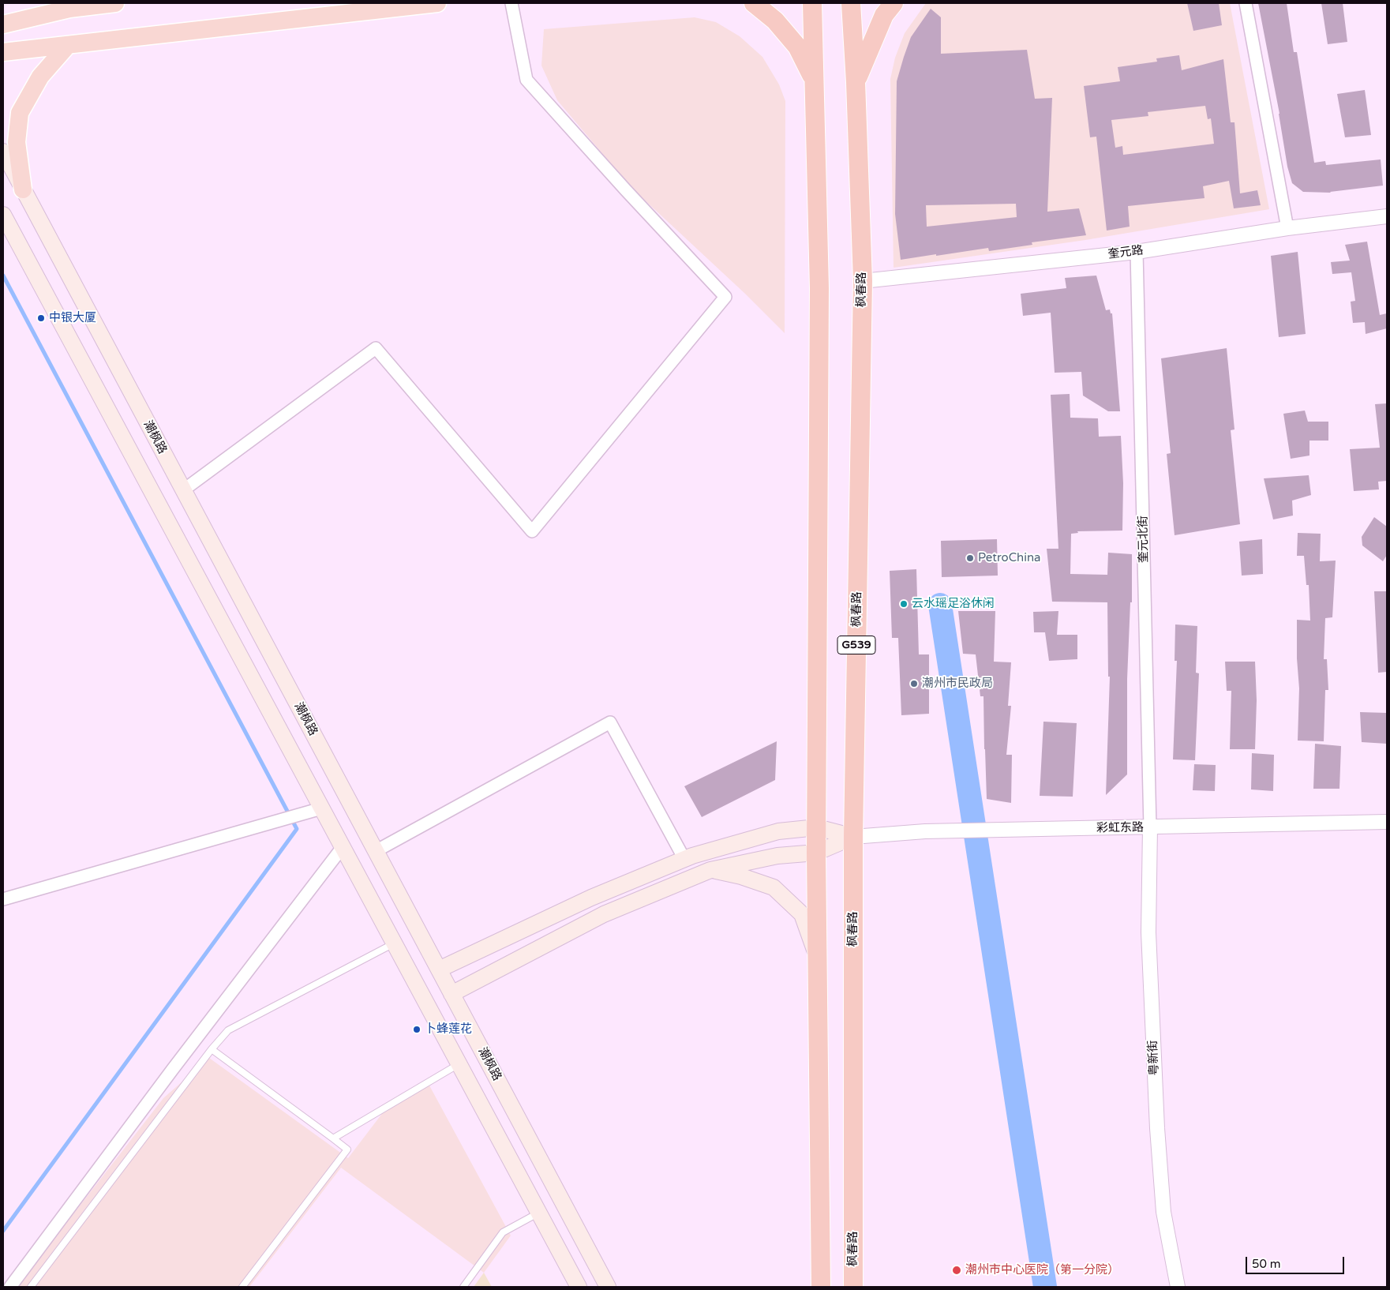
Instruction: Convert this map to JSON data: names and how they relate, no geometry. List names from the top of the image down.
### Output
{
  "streets": {
    "highway": ["枫春路", "G539"],
    "main road": ["潮枫路"],
    "street": [
      "奎元路",
      "奎元北街",
      "彩虹东路",
      "粤新街"
    ]
  },
  "crossings": [
    ["奎元路", "枫春路"],
    ["奎元路", "奎元北街"],
    ["枫春路", "彩虹东路"],
    ["奎元北街", "彩虹东路"],
    ["奎元北街", "粤新街"],
    ["彩虹东路", "粤新街"]
  ],
  "places": [
    "中银大厦",
    "PetroChina",
    "云水瑶足浴休闲",
    "潮州市民政局",
    "卜蜂莲花",
    "潮州市中心医院（第一分院）"
  ],
  "scale_bar": "50 m"
}
